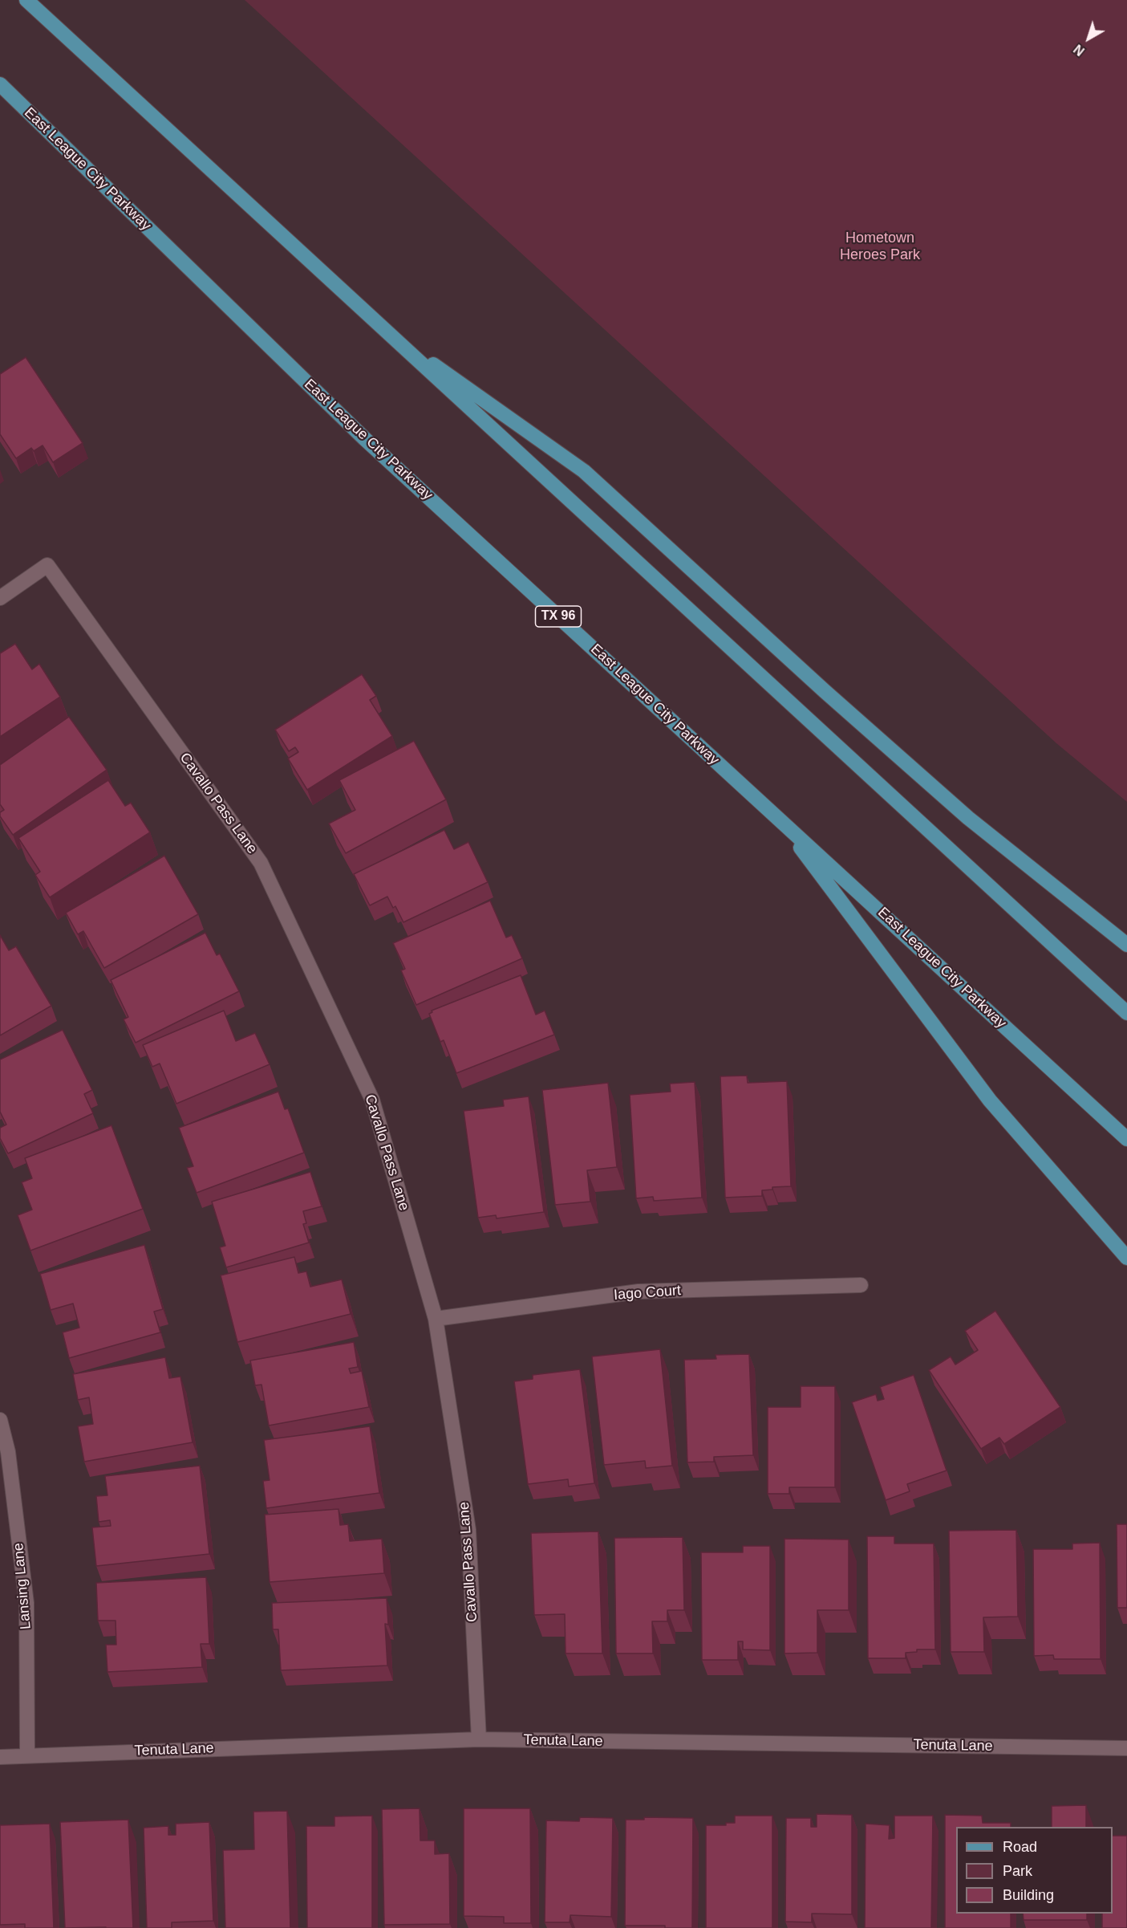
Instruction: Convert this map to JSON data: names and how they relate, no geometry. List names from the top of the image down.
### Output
{
  "streets": {
    "main road": ["East League City Parkway", "TX 96"],
    "street": [
      "Cavallo Pass Lane",
      "Iago Court",
      "Lansing Lane",
      "Tenuta Lane"
    ]
  },
  "crossings": [
    ["Cavallo Pass Lane", "Iago Court"],
    ["Cavallo Pass Lane", "Tenuta Lane"],
    ["Lansing Lane", "Tenuta Lane"]
  ],
  "parks": ["Hometown Heroes Park"],
  "legend": ["Road", "Park", "Building"],
  "north": "bottom left"
}
